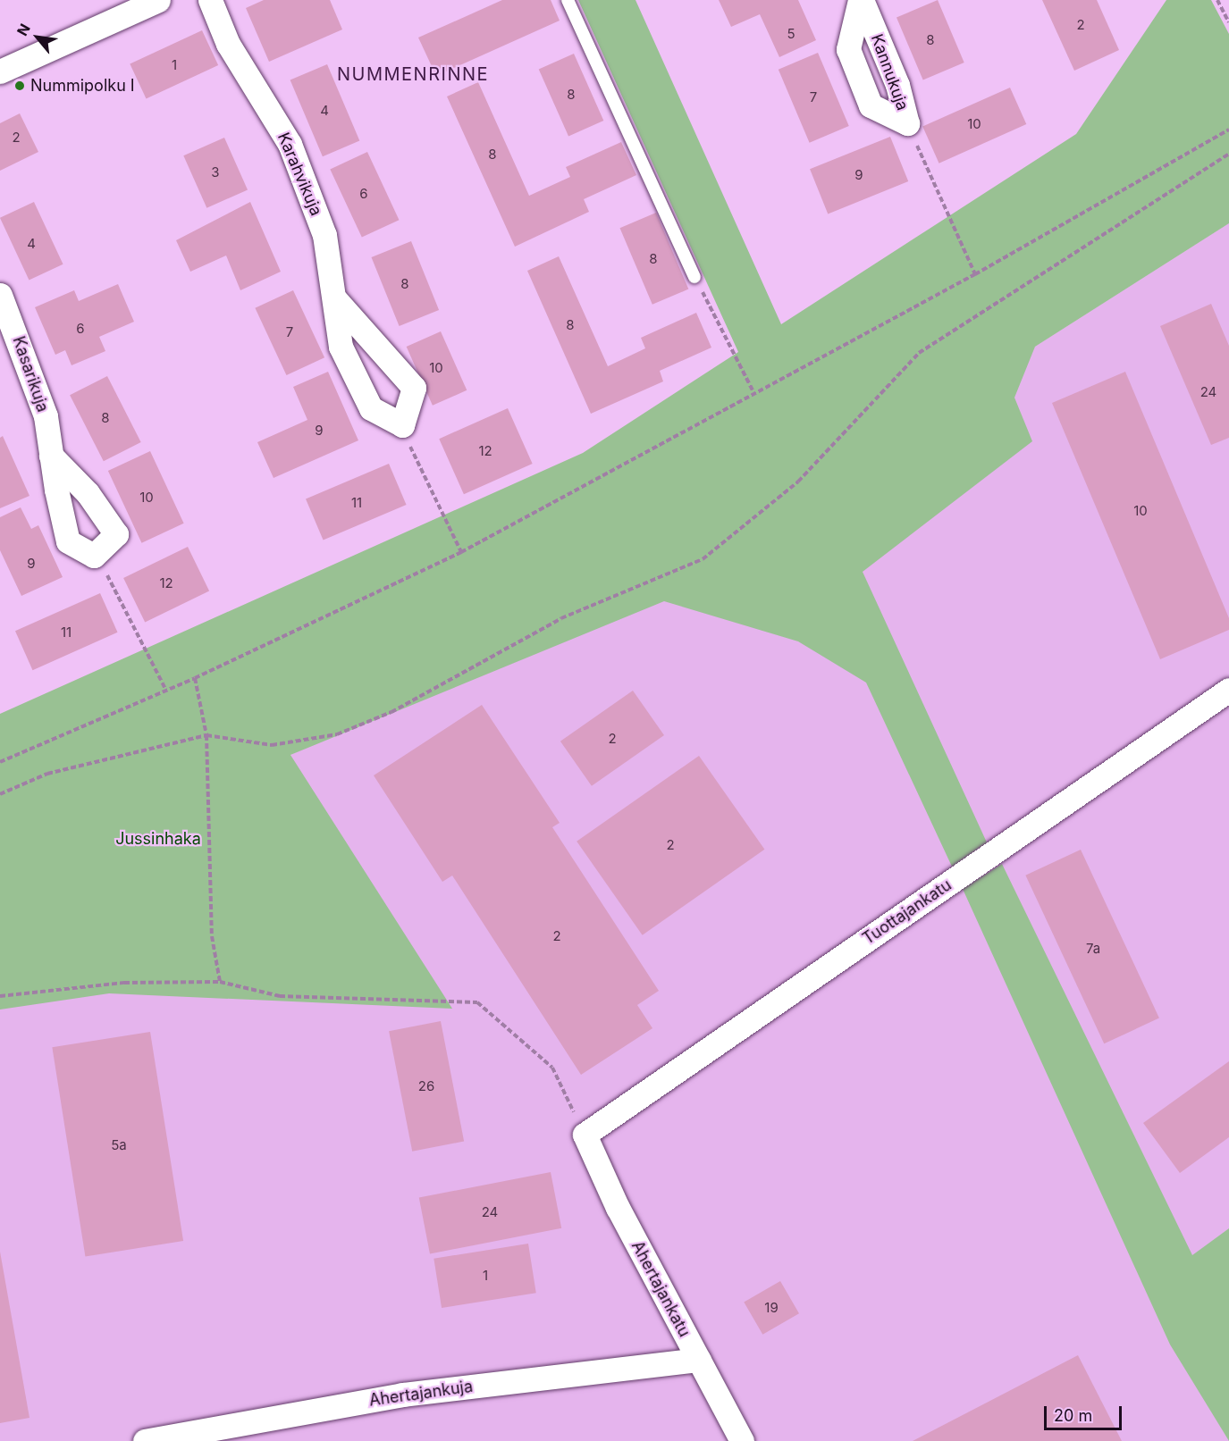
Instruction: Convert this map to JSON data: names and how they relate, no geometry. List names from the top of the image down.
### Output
{
  "streets": {
    "street": [
      "Kannukuja",
      "Karahvikuja",
      "Kasarikuja",
      "Tuottajankatu",
      "Ahertajankatu",
      "Ahertajankuja"
    ]
  },
  "crossings": [
    ["Tuottajankatu", "Ahertajankatu"],
    ["Ahertajankatu", "Ahertajankuja"]
  ],
  "districts": ["NUMMENRINNE"],
  "parks": ["Jussinhaka"],
  "places": ["Nummipolku I"],
  "house_numbers": [
    "2",
    "5",
    "8",
    "1",
    "8",
    "7",
    "4",
    "10",
    "2",
    "8",
    "3",
    "9",
    "6",
    "4",
    "8",
    "8",
    "8",
    "6",
    "7",
    "10",
    "24",
    "8",
    "9",
    "12",
    "10",
    "11",
    "10",
    "9",
    "12",
    "11",
    "2",
    "2",
    "2",
    "7a",
    "26",
    "5a",
    "24",
    "1",
    "19"
  ],
  "scale_bar": "20 m",
  "north": "top left"
}
